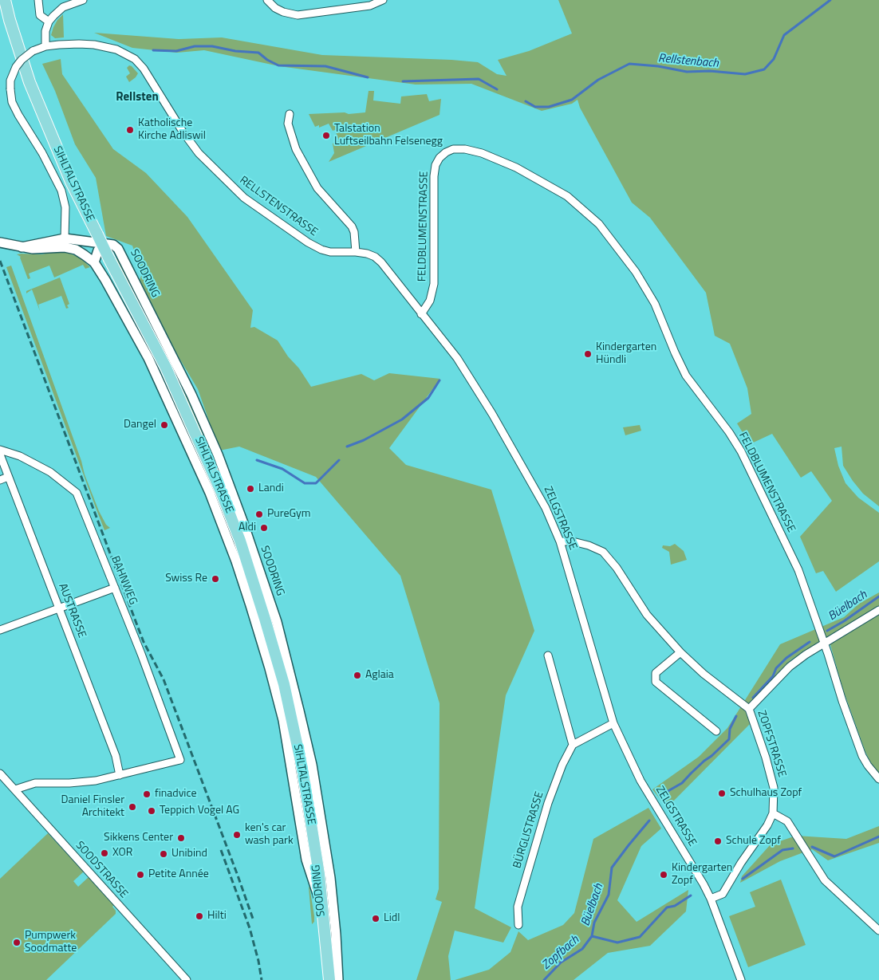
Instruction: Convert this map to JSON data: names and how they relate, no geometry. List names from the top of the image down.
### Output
{
  "streets": {
    "main road": ["SIHLTALSTRASSE"],
    "street": [
      "RELLSTENSTRASSE",
      "FELDBLUMENSTRASSE",
      "SOODRING",
      "ZELGSTRASSE",
      "BAHNWEG",
      "AUSTRASSE",
      "ZOPFSTRASSE",
      "BÜRGLISTRASSE",
      "SOODSTRASSE"
    ]
  },
  "crossings": [
    ["SIHLTALSTRASSE", "SOODRING"],
    ["RELLSTENSTRASSE", "ZELGSTRASSE"],
    ["FELDBLUMENSTRASSE", "ZELGSTRASSE"],
    ["ZELGSTRASSE", "ZOPFSTRASSE"],
    ["BAHNWEG", "AUSTRASSE"]
  ],
  "districts": ["Rellsten"],
  "water": ["Rellstenbach", "Büelbach", "Zopfbach"],
  "places": [
    "Katholische Kirche Adliswil",
    "Talstation Luftseilbahn Felsenegg",
    "Kindergarten Hündli",
    "Dangel",
    "Landi",
    "PureGym",
    "Aldi",
    "Swiss Re",
    "Aglaia",
    "Schulhaus Zopf",
    "finadvice",
    "Daniel Finsler Architekt",
    "Teppich Vogel AG",
    "ken's car wash park",
    "Sikkens Center",
    "Schule Zopf",
    "XOR",
    "Unibind",
    "Petite Année",
    "Kindergarten Zopf",
    "Hilti",
    "Lidl",
    "Pumpwerk Soodmatte"
  ]
}
